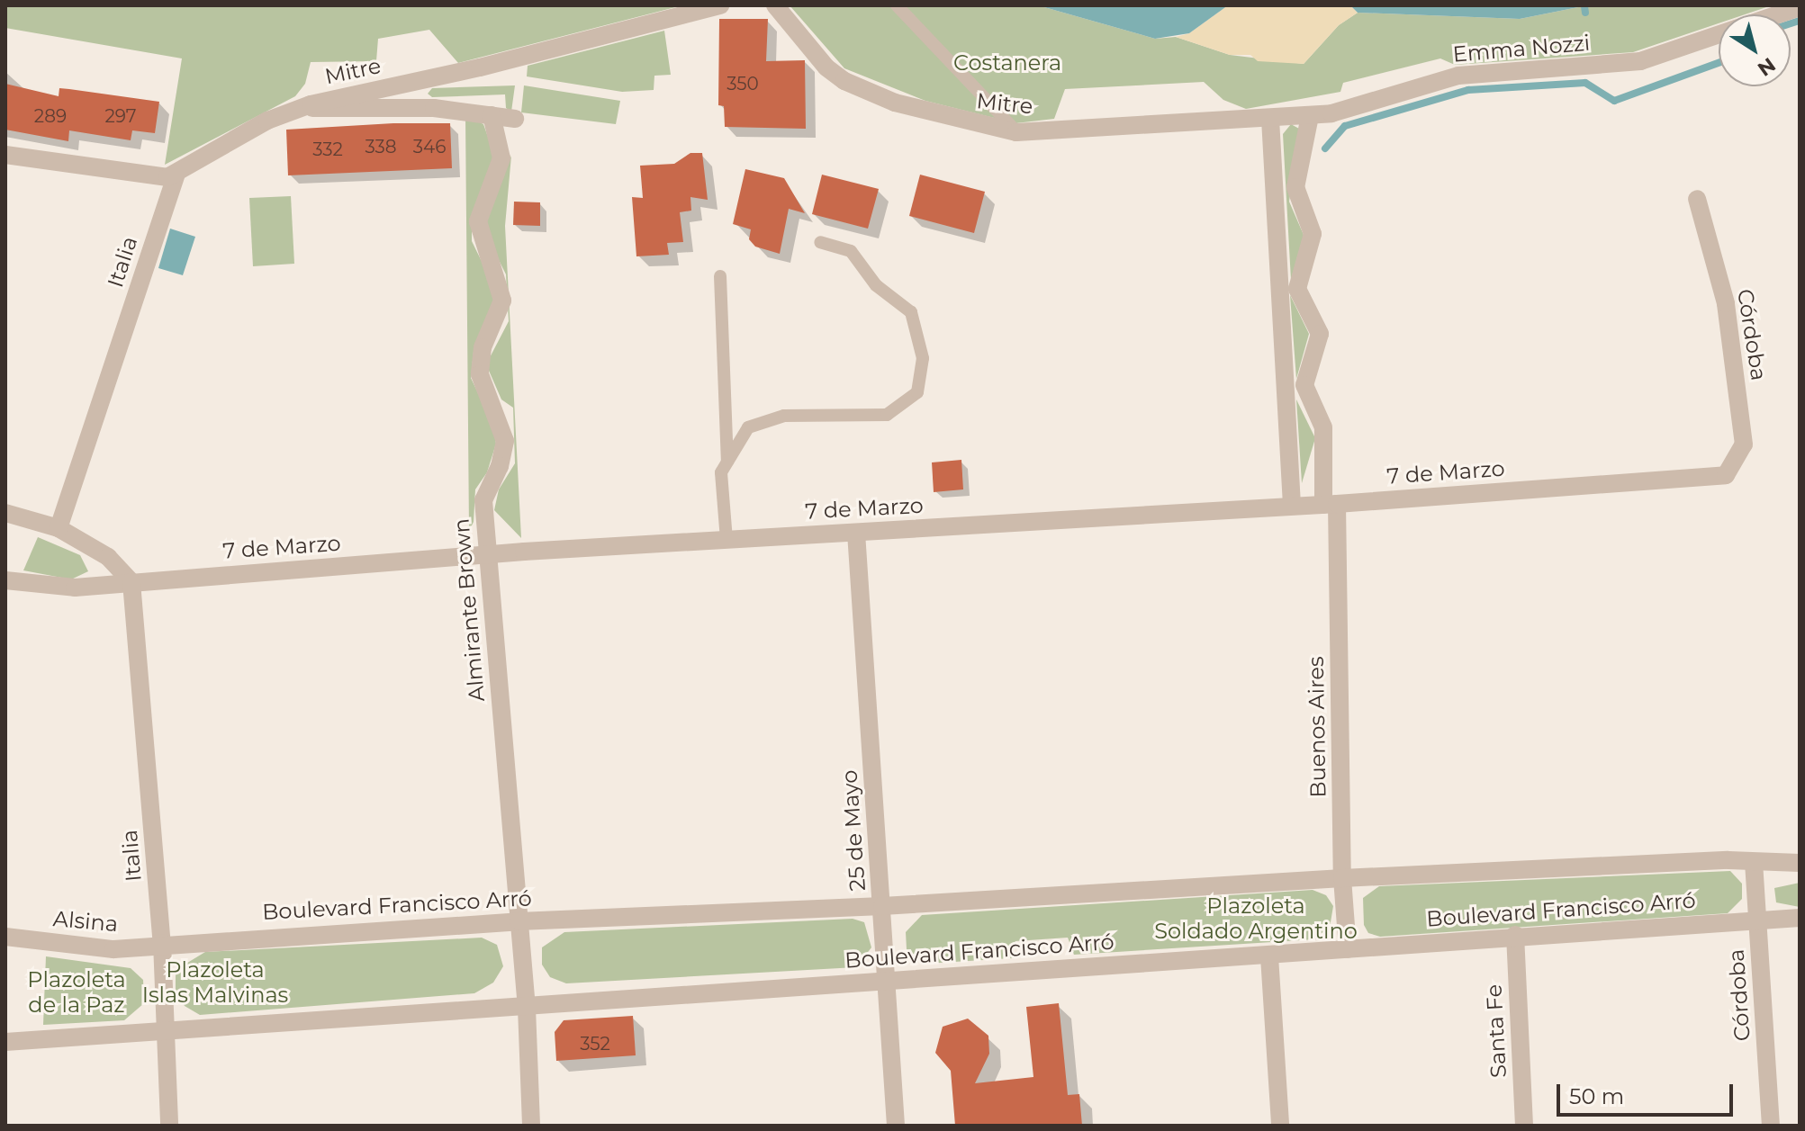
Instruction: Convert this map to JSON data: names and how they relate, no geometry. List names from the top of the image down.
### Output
{
  "streets": {
    "street": [
      "Emma Nozzi",
      "Mitre",
      "Italia",
      "Córdoba",
      "7 de Marzo",
      "Almirante Brown",
      "Buenos Aires",
      "25 de Mayo",
      "Boulevard Francisco Arró",
      "Alsina",
      "Santa Fe"
    ]
  },
  "crossings": [
    ["Emma Nozzi", "Mitre"],
    ["Emma Nozzi", "Buenos Aires"],
    ["Mitre", "Italia"],
    ["Italia", "7 de Marzo"],
    ["Italia", "Boulevard Francisco Arró"],
    ["Italia", "Alsina"],
    ["Córdoba", "7 de Marzo"],
    ["Córdoba", "Boulevard Francisco Arró"],
    ["7 de Marzo", "Almirante Brown"],
    ["7 de Marzo", "Buenos Aires"],
    ["7 de Marzo", "25 de Mayo"],
    ["Almirante Brown", "Boulevard Francisco Arró"],
    ["Buenos Aires", "Boulevard Francisco Arró"],
    ["25 de Mayo", "Boulevard Francisco Arró"],
    ["Boulevard Francisco Arró", "Alsina"],
    ["Boulevard Francisco Arró", "Santa Fe"]
  ],
  "parks": [
    "Costanera",
    "Plazoleta Soldado Argentino",
    "Plazoleta Islas Malvinas",
    "Plazoleta de la Paz"
  ],
  "house_numbers": [
    "350",
    "289",
    "297",
    "338",
    "346",
    "332",
    "352"
  ],
  "scale_bar": "50 m",
  "north": "bottom right"
}
